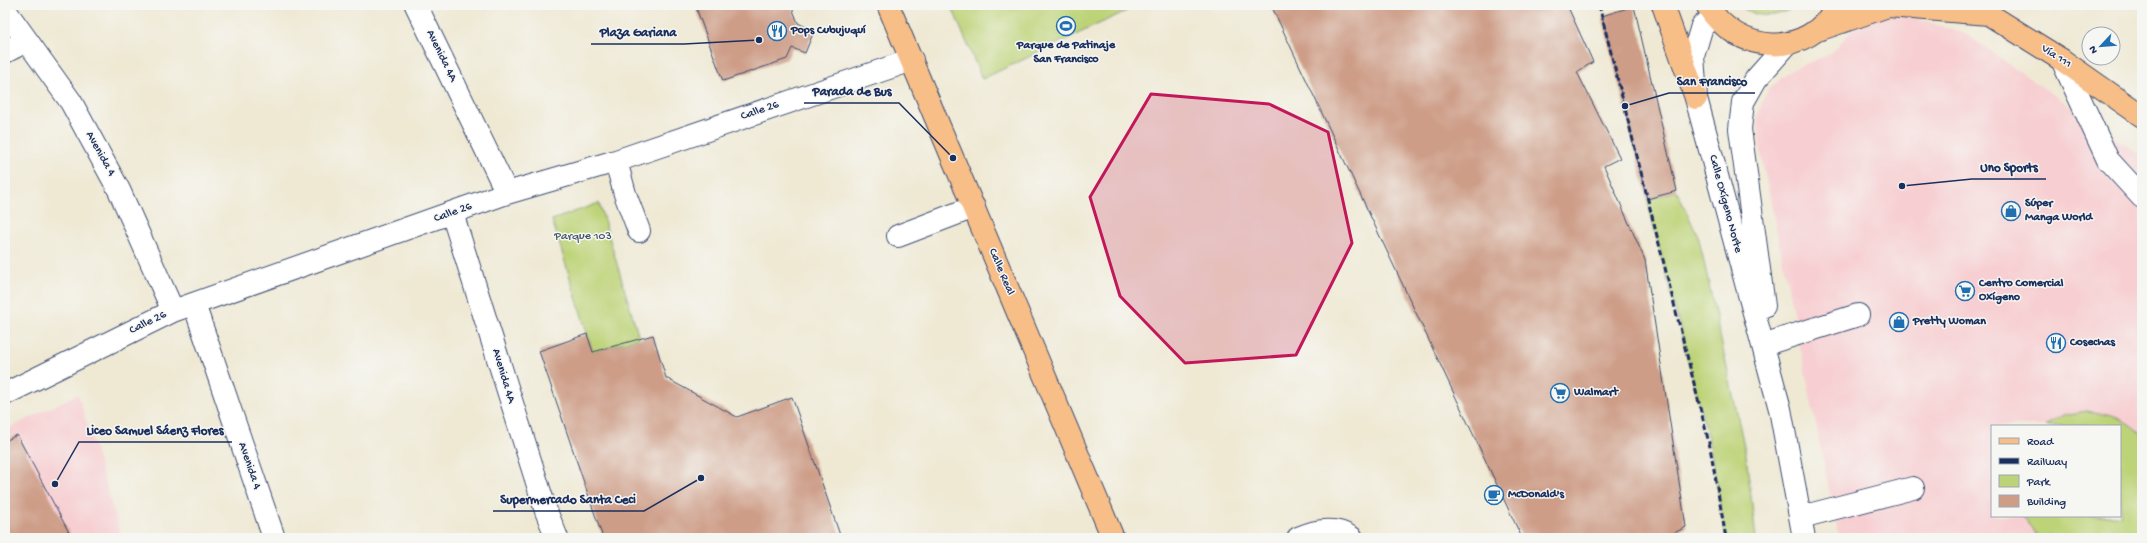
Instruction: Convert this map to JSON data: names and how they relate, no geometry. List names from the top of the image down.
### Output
{
  "streets": {
    "main road": ["Vía 111", "Calle Real"],
    "street": [
      "Avenida 4A",
      "Calle 26",
      "Avenida 4",
      "Calle Oxígeno Norte"
    ]
  },
  "crossings": [
    ["Avenida 4A", "Calle 26"],
    ["Vía 111", "Calle Oxígeno Norte"],
    ["Calle 26", "Avenida 4"],
    ["Calle 26", "Calle Real"]
  ],
  "parks": ["Parque 103"],
  "places": {
    "sports": ["Parque de Patinaje San Francisco"],
    "restaurant": ["Pops Cubujuquí", "Cosechas"],
    "other": [
      "Plaza Gariana",
      "San Francisco",
      "Parada de Bus",
      "Uno Sports",
      "Supermercado Santa Ceci",
      "Liceo Samuel Sáenz Flores"
    ],
    "shop": ["Súper Manga World", "Pretty Woman"],
    "supermarket": ["Centro Comercial Oxígeno", "Walmart"],
    "cafe": ["McDonald's"]
  },
  "legend": [
    "Road",
    "Railway",
    "Park",
    "Building"
  ],
  "north": "bottom left"
}
